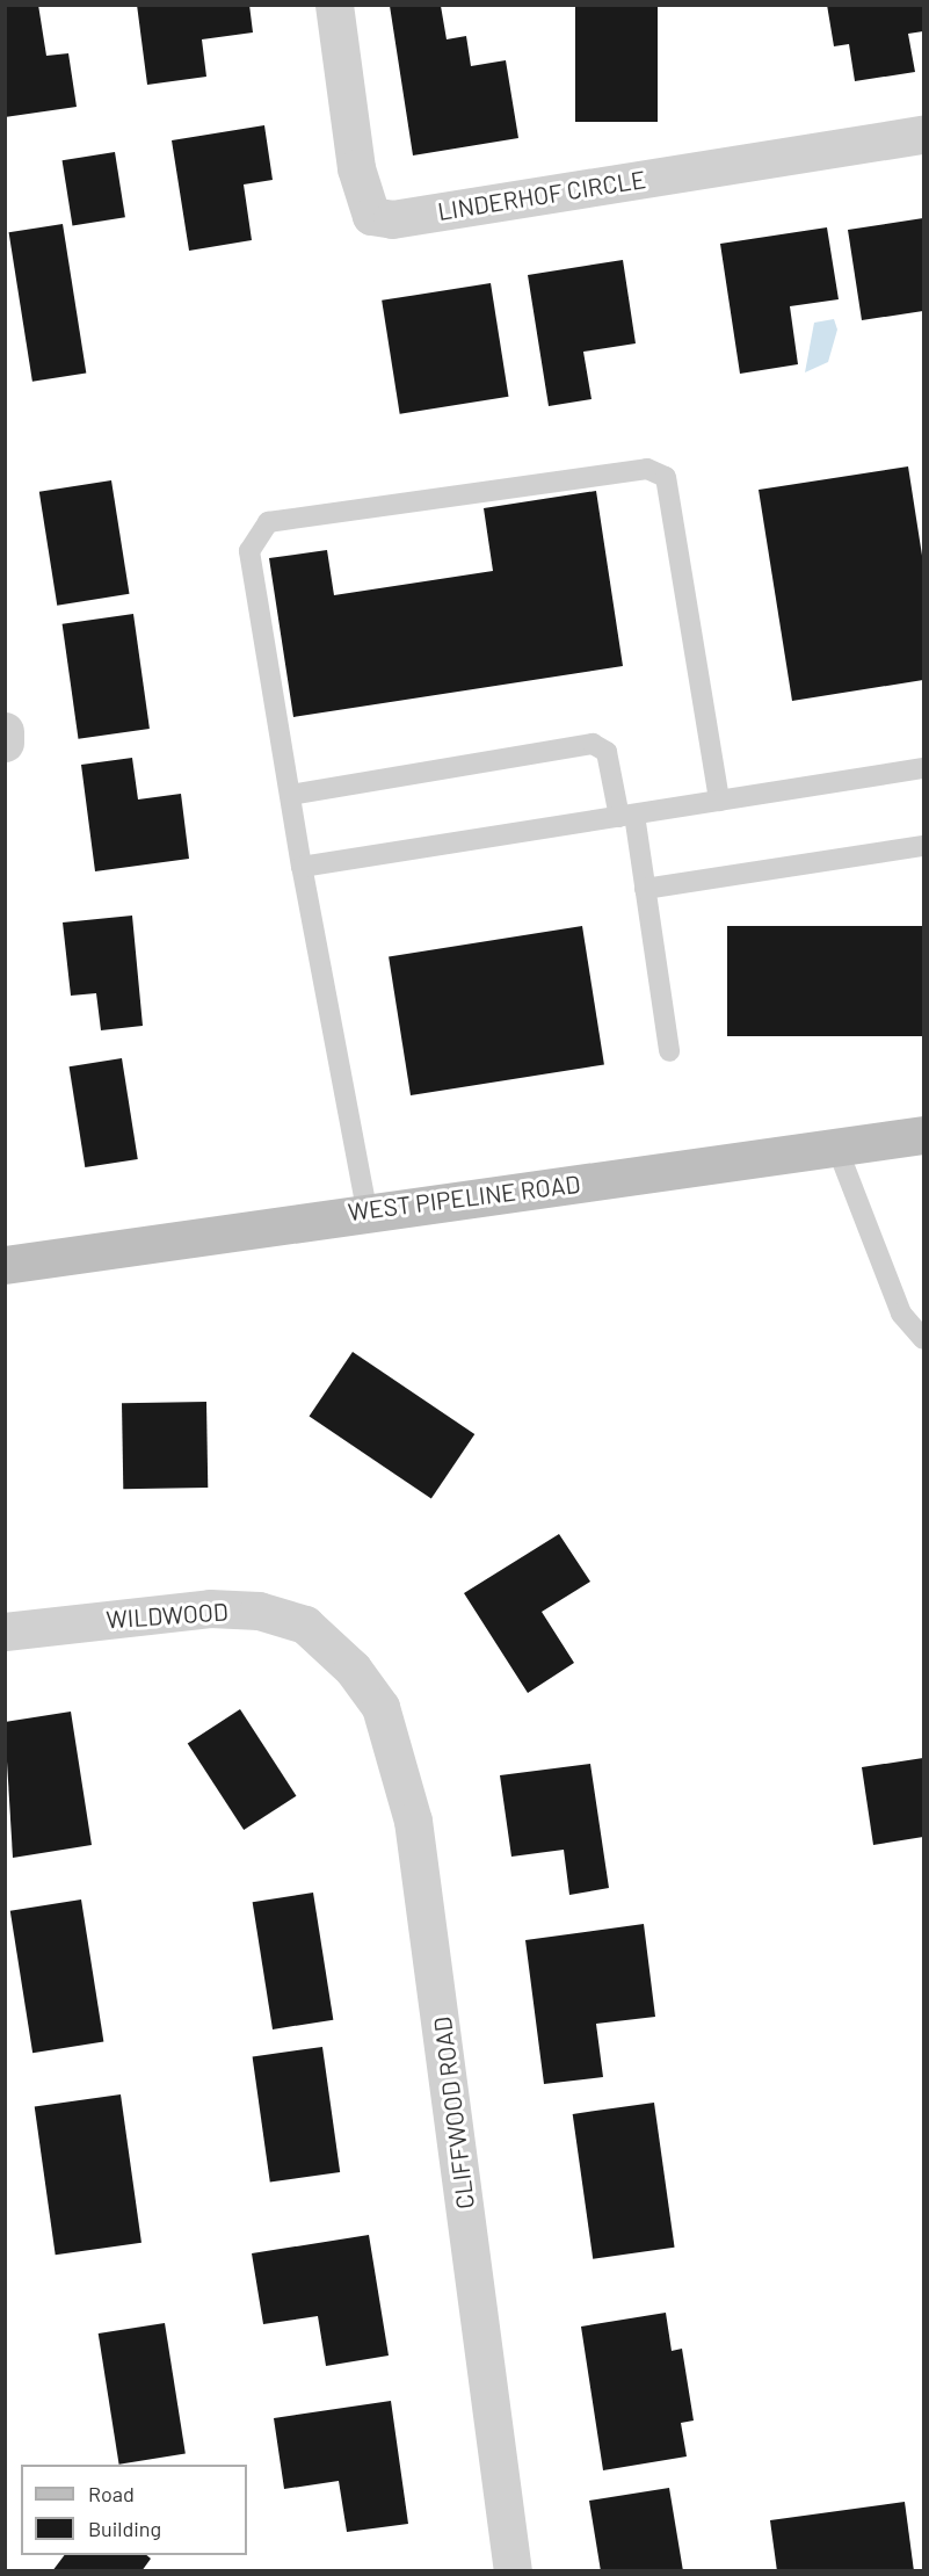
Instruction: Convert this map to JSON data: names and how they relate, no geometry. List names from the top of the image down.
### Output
{
  "streets": {
    "main road": ["WEST PIPELINE ROAD"],
    "street": ["LINDERHOF CIRCLE", "WILDWOOD", "CLIFFWOOD ROAD"]
  },
  "crossings": [
    ["WILDWOOD", "CLIFFWOOD ROAD"]
  ],
  "legend": ["Road", "Building"]
}
